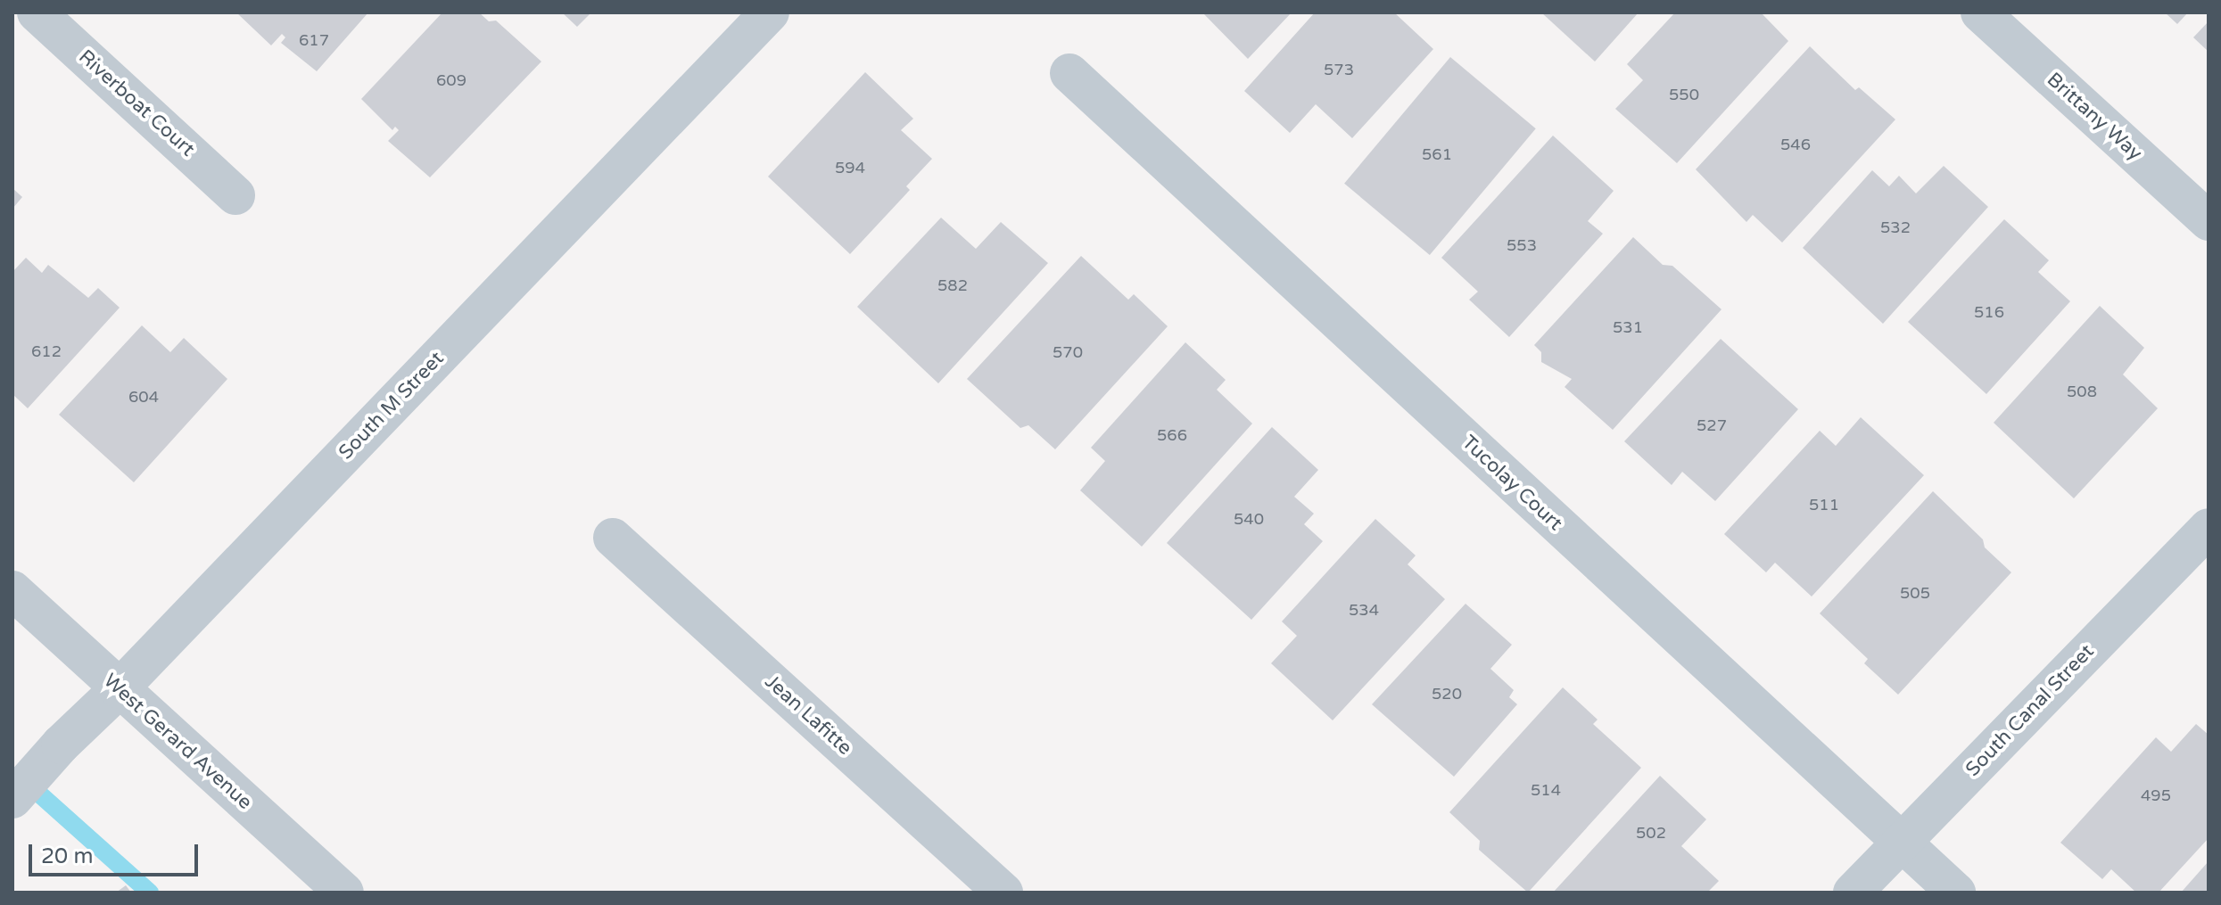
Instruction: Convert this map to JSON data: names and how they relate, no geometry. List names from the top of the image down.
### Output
{
  "streets": {
    "street": [
      "Riverboat Court",
      "Brittany Way",
      "South M Street",
      "Tucolay Court",
      "South Canal Street",
      "Jean Lafitte",
      "West Gerard Avenue"
    ]
  },
  "crossings": [
    ["South M Street", "West Gerard Avenue"],
    ["Tucolay Court", "South Canal Street"]
  ],
  "house_numbers": [
    "617",
    "573",
    "609",
    "550",
    "546",
    "561",
    "594",
    "532",
    "553",
    "582",
    "516",
    "531",
    "612",
    "570",
    "508",
    "604",
    "527",
    "566",
    "511",
    "540",
    "505",
    "534",
    "520",
    "514",
    "495",
    "502"
  ],
  "scale_bar": "20 m"
}
